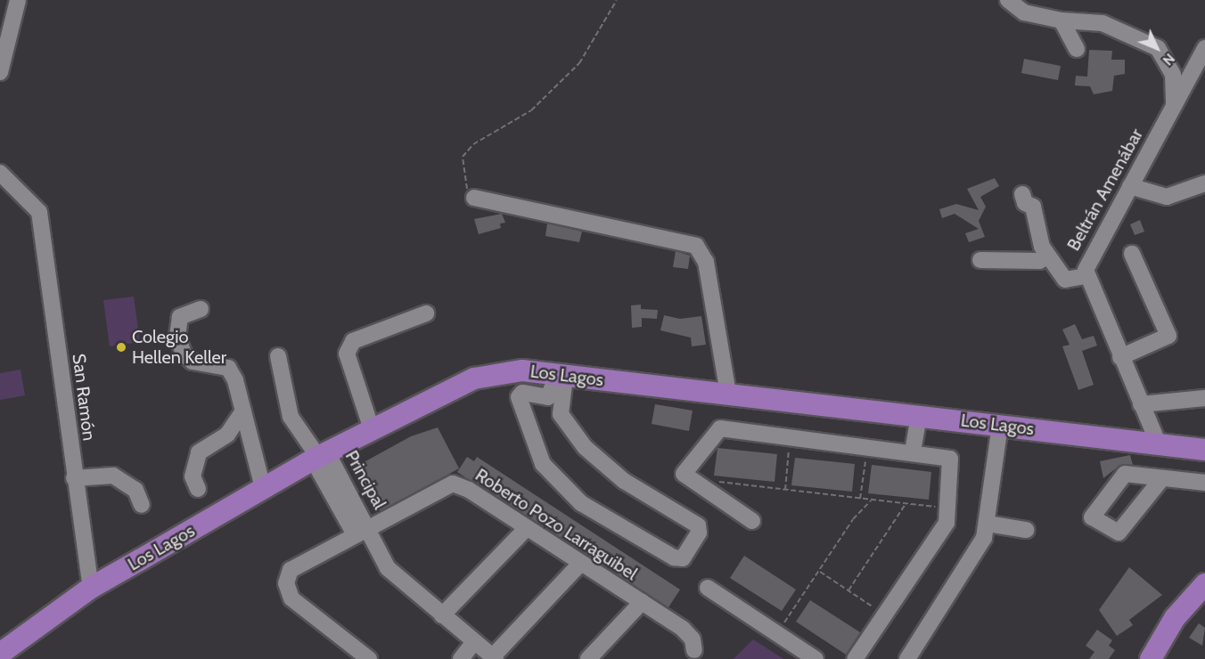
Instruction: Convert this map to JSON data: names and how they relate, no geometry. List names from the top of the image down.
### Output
{
  "streets": {
    "main road": ["Los Lagos"],
    "street": [
      "Beltrán Amenábar",
      "San Ramón",
      "Principal",
      "Roberto Pozo Larraguibel"
    ]
  },
  "crossings": [
    ["Beltrán Amenábar", "Los Lagos"],
    ["Los Lagos", "San Ramón"],
    ["Los Lagos", "Principal"],
    ["Principal", "Roberto Pozo Larraguibel"]
  ],
  "places": ["Colegio Hellen Keller"],
  "north": "bottom right"
}
